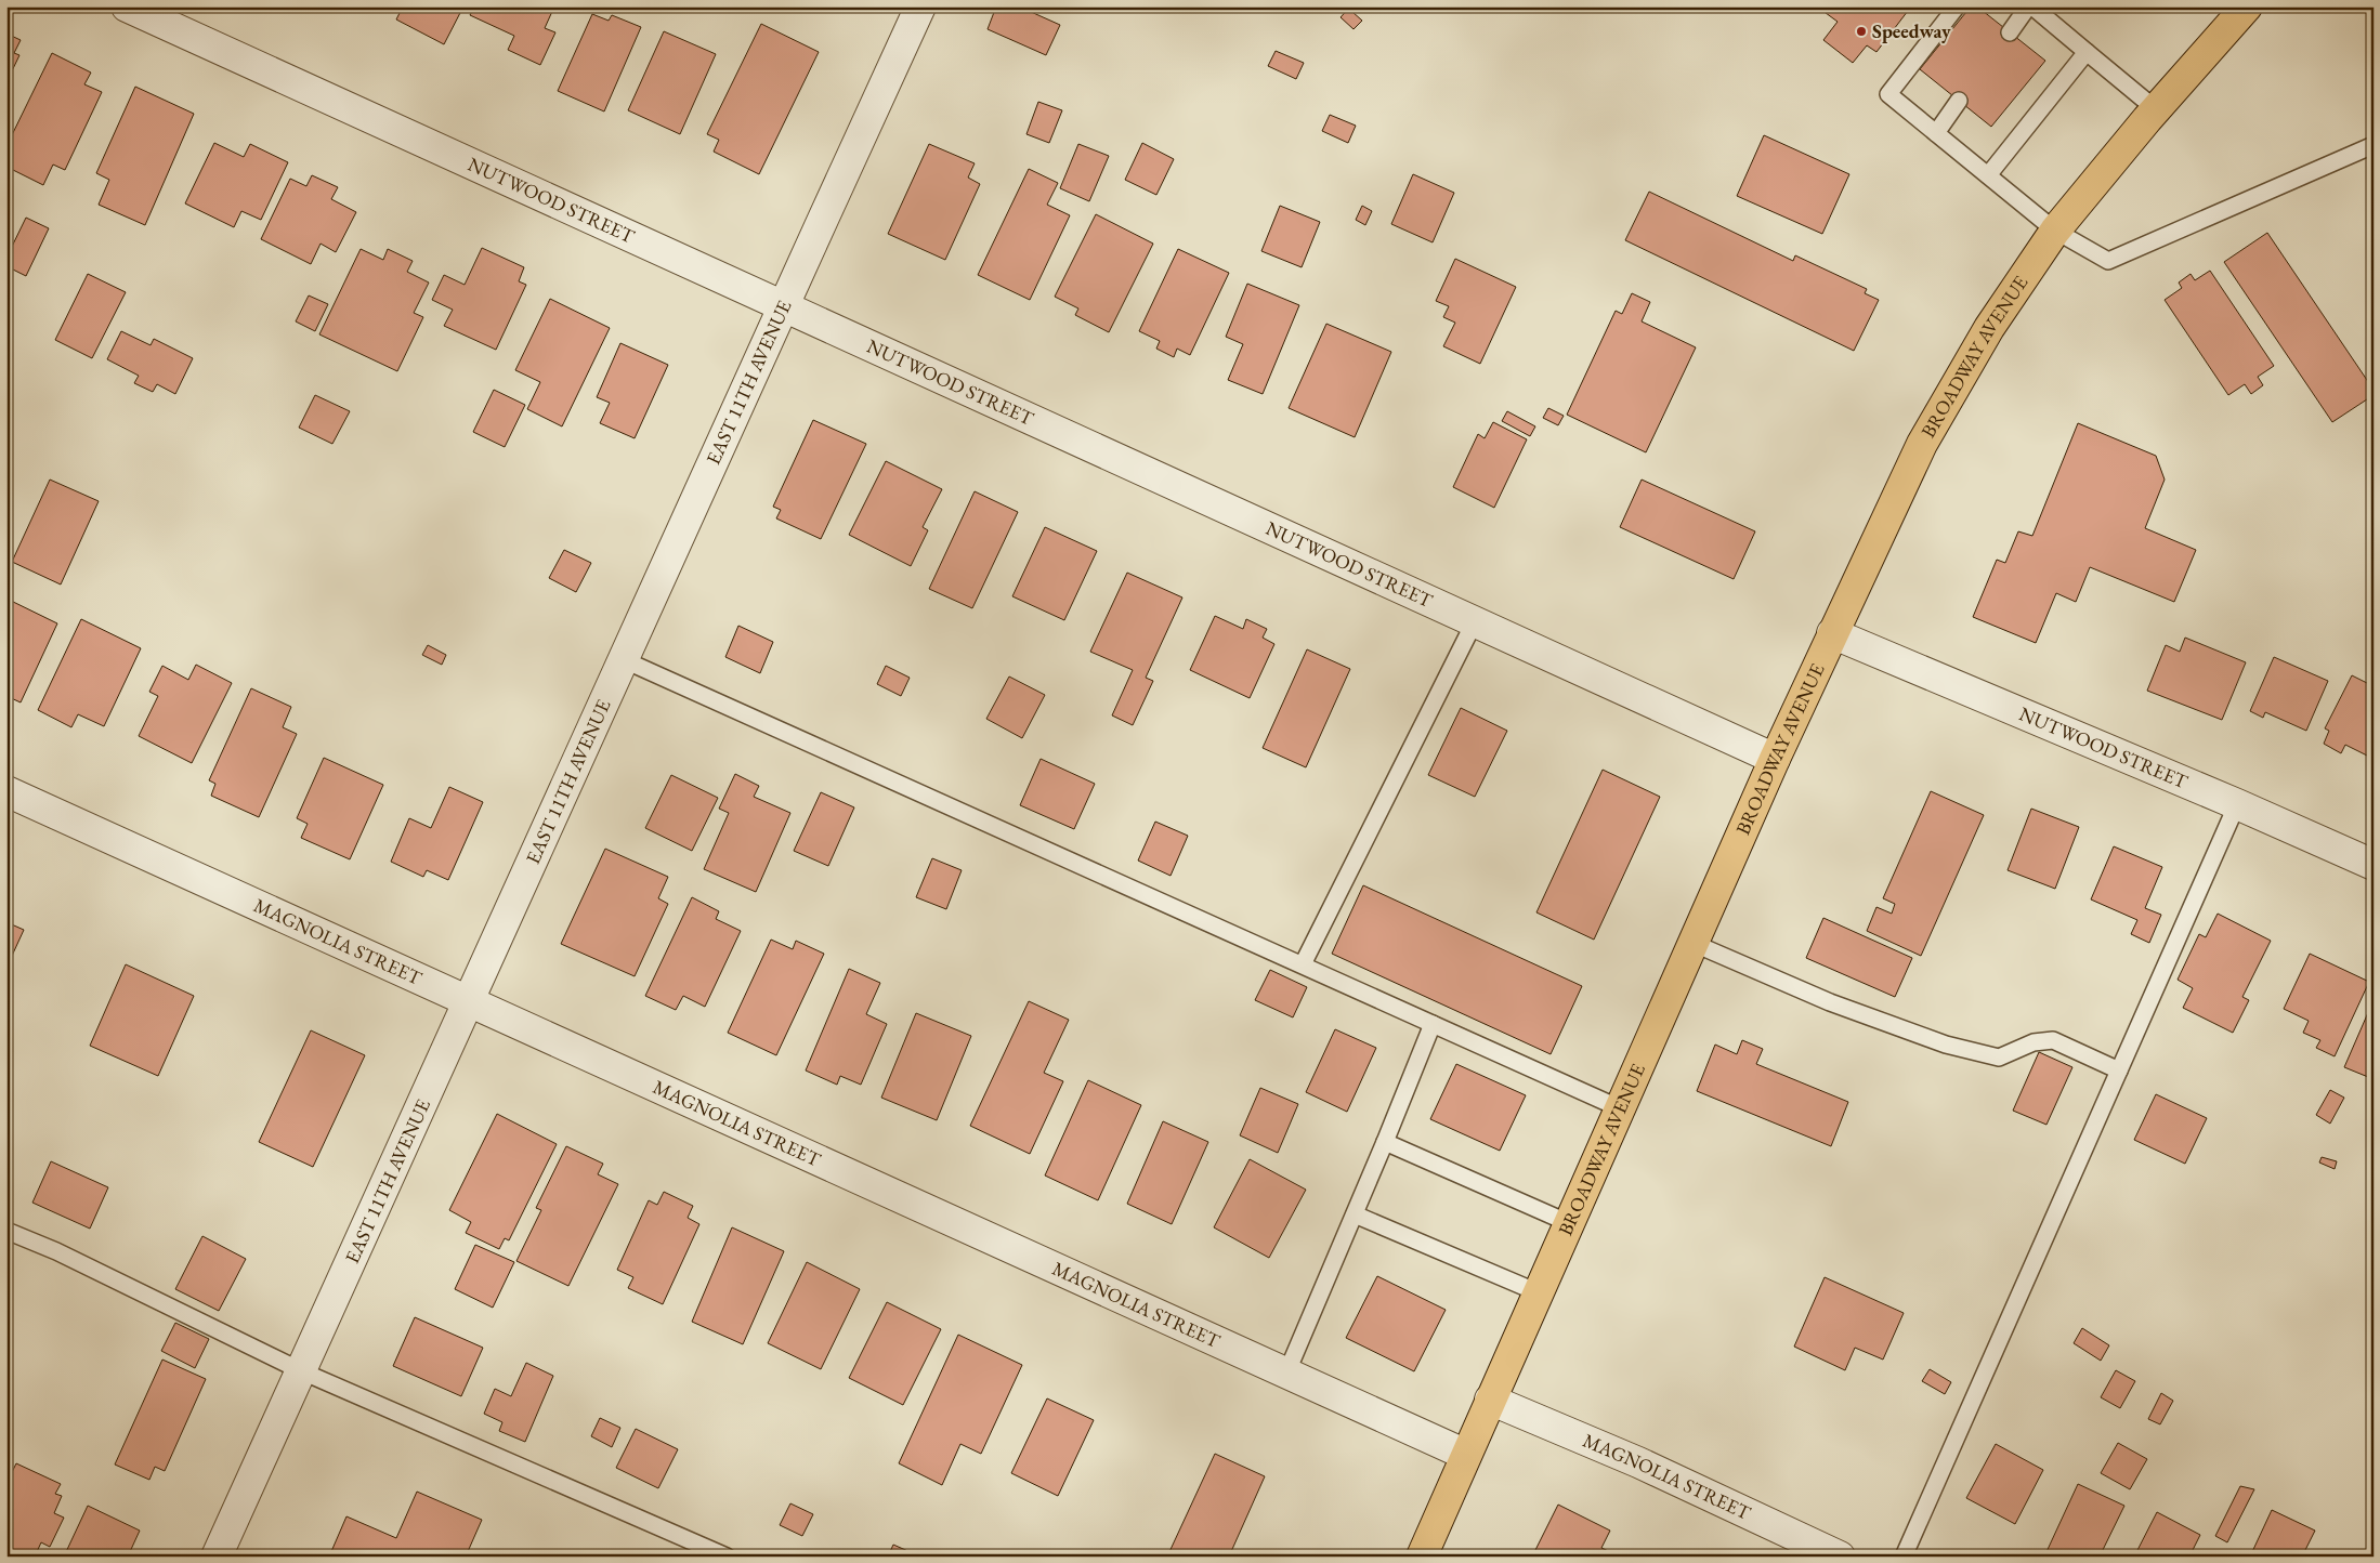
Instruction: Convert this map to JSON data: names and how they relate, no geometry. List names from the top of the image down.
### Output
{
  "streets": {
    "main road": ["BROADWAY AVENUE"],
    "street": ["NUTWOOD STREET", "EAST 11TH AVENUE", "MAGNOLIA STREET"]
  },
  "crossings": [
    ["NUTWOOD STREET", "BROADWAY AVENUE"],
    ["NUTWOOD STREET", "EAST 11TH AVENUE"],
    ["BROADWAY AVENUE", "MAGNOLIA STREET"],
    ["EAST 11TH AVENUE", "MAGNOLIA STREET"]
  ],
  "places": ["Speedway"]
}
